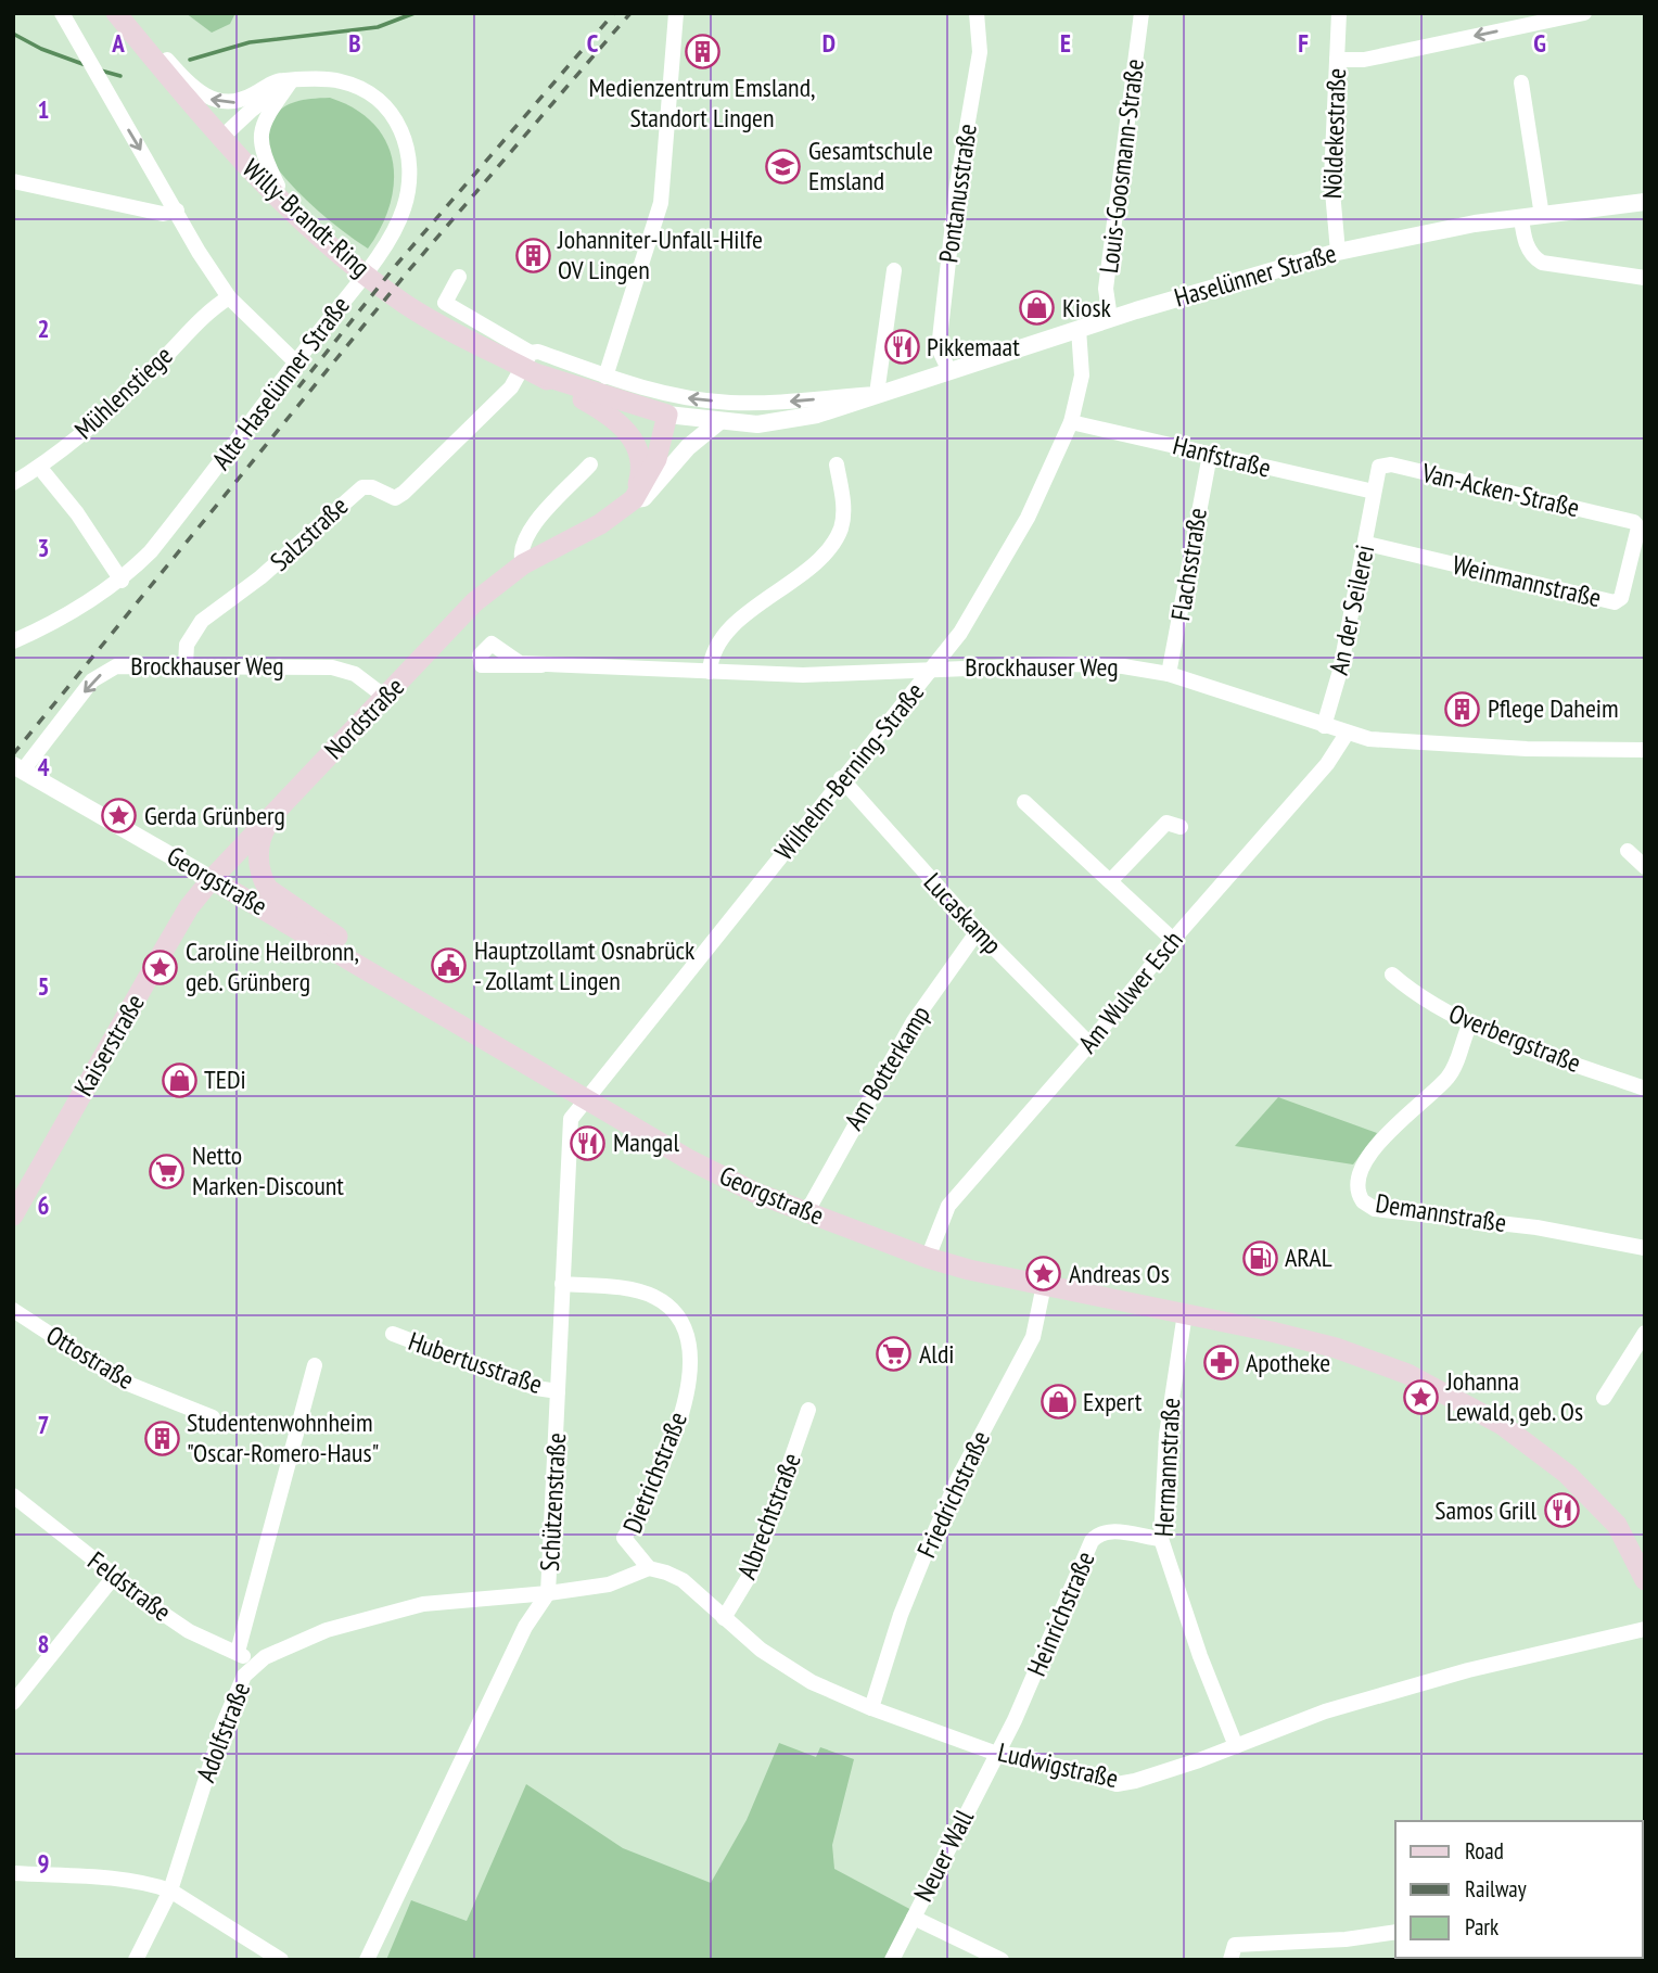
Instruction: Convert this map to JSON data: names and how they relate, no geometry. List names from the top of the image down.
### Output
{
  "streets": {
    "main road": [
      "Willy-Brandt-Ring",
      "Nordstraße",
      "Georgstraße",
      "Kaiserstraße"
    ],
    "street": [
      "Nöldekestraße",
      "Louis-Goosmann-Straße",
      "Pontanusstraße",
      "Haselünner Straße",
      "Alte Haselünner Straße",
      "Mühlenstiege",
      "Hanfstraße",
      "Van-Acken-Straße",
      "Salzstraße",
      "Flachsstraße",
      "Weinmannstraße",
      "An der Seilerei",
      "Brockhauser Weg",
      "Wilhelm-Berning-Straße",
      "Lucaskamp",
      "Am Wulwer Esch",
      "Overbergstraße",
      "Am Botterkamp",
      "Demannstraße",
      "Ottostraße",
      "Hubertusstraße",
      "Hermannstraße",
      "Dietrichstraße",
      "Friedrichstraße",
      "Schützenstraße",
      "Albrechtstraße",
      "Feldstraße",
      "Heinrichstraße",
      "Adolfstraße",
      "Ludwigstraße",
      "Neuer Wall"
    ]
  },
  "crossings": [
    ["Nöldekestraße", "Haselünner Straße"],
    ["Louis-Goosmann-Straße", "Haselünner Straße"],
    ["Pontanusstraße", "Haselünner Straße"],
    ["Willy-Brandt-Ring", "Haselünner Straße"],
    ["Willy-Brandt-Ring", "Alte Haselünner Straße"],
    ["Willy-Brandt-Ring", "Salzstraße"],
    ["Willy-Brandt-Ring", "Nordstraße"],
    ["Haselünner Straße", "Salzstraße"],
    ["Haselünner Straße", "Nordstraße"],
    ["Haselünner Straße", "Wilhelm-Berning-Straße"],
    ["Hanfstraße", "Van-Acken-Straße"],
    ["Hanfstraße", "Flachsstraße"],
    ["Hanfstraße", "An der Seilerei"],
    ["Hanfstraße", "Wilhelm-Berning-Straße"],
    ["Van-Acken-Straße", "Weinmannstraße"],
    ["Van-Acken-Straße", "An der Seilerei"],
    ["Salzstraße", "Brockhauser Weg"],
    ["Flachsstraße", "Brockhauser Weg"],
    ["Weinmannstraße", "An der Seilerei"],
    ["An der Seilerei", "Brockhauser Weg"],
    ["Brockhauser Weg", "Nordstraße"],
    ["Brockhauser Weg", "Wilhelm-Berning-Straße"],
    ["Brockhauser Weg", "Georgstraße"],
    ["Brockhauser Weg", "Am Wulwer Esch"],
    ["Nordstraße", "Georgstraße"],
    ["Nordstraße", "Kaiserstraße"],
    ["Wilhelm-Berning-Straße", "Georgstraße"],
    ["Wilhelm-Berning-Straße", "Lucaskamp"],
    ["Wilhelm-Berning-Straße", "Schützenstraße"],
    ["Georgstraße", "Am Wulwer Esch"],
    ["Georgstraße", "Kaiserstraße"],
    ["Georgstraße", "Am Botterkamp"],
    ["Georgstraße", "Hermannstraße"],
    ["Georgstraße", "Friedrichstraße"],
    ["Georgstraße", "Schützenstraße"],
    ["Lucaskamp", "Am Wulwer Esch"],
    ["Lucaskamp", "Am Botterkamp"],
    ["Overbergstraße", "Demannstraße"],
    ["Hubertusstraße", "Schützenstraße"],
    ["Hermannstraße", "Heinrichstraße"],
    ["Hermannstraße", "Ludwigstraße"],
    ["Dietrichstraße", "Schützenstraße"],
    ["Dietrichstraße", "Ludwigstraße"],
    ["Friedrichstraße", "Ludwigstraße"],
    ["Schützenstraße", "Adolfstraße"],
    ["Albrechtstraße", "Ludwigstraße"],
    ["Feldstraße", "Adolfstraße"],
    ["Heinrichstraße", "Ludwigstraße"],
    ["Heinrichstraße", "Neuer Wall"],
    ["Ludwigstraße", "Neuer Wall"]
  ],
  "places": {
    "building": [
      "Medienzentrum Emsland, Standort Lingen",
      "Johanniter-Unfall-Hilfe OV Lingen",
      "Pflege Daheim",
      "Studentenwohnheim \"Oscar-Romero-Haus\""
    ],
    "school or university": ["Gesamtschule Emsland"],
    "shop": ["Kiosk", "TEDi", "Expert"],
    "restaurant": ["Pikkemaat", "Mangal", "Samos Grill"],
    "place": [
      "Gerda Grünberg",
      "Caroline Heilbronn, geb. Grünberg",
      "Andreas Os",
      "Johanna Lewald, geb. Os"
    ],
    "public building": ["Hauptzollamt Osnabrück - Zollamt Lingen"],
    "supermarket": ["Netto Marken-Discount", "Aldi"],
    "fuel station": ["ARAL"],
    "pharmacy": ["Apotheke"]
  },
  "legend": ["Road", "Railway", "Park"],
  "grid": {
    "columns": [
      "A",
      "B",
      "C",
      "D",
      "E",
      "F",
      "G"
    ],
    "rows": [
      "1",
      "2",
      "3",
      "4",
      "5",
      "6",
      "7",
      "8",
      "9"
    ]
  }
}
